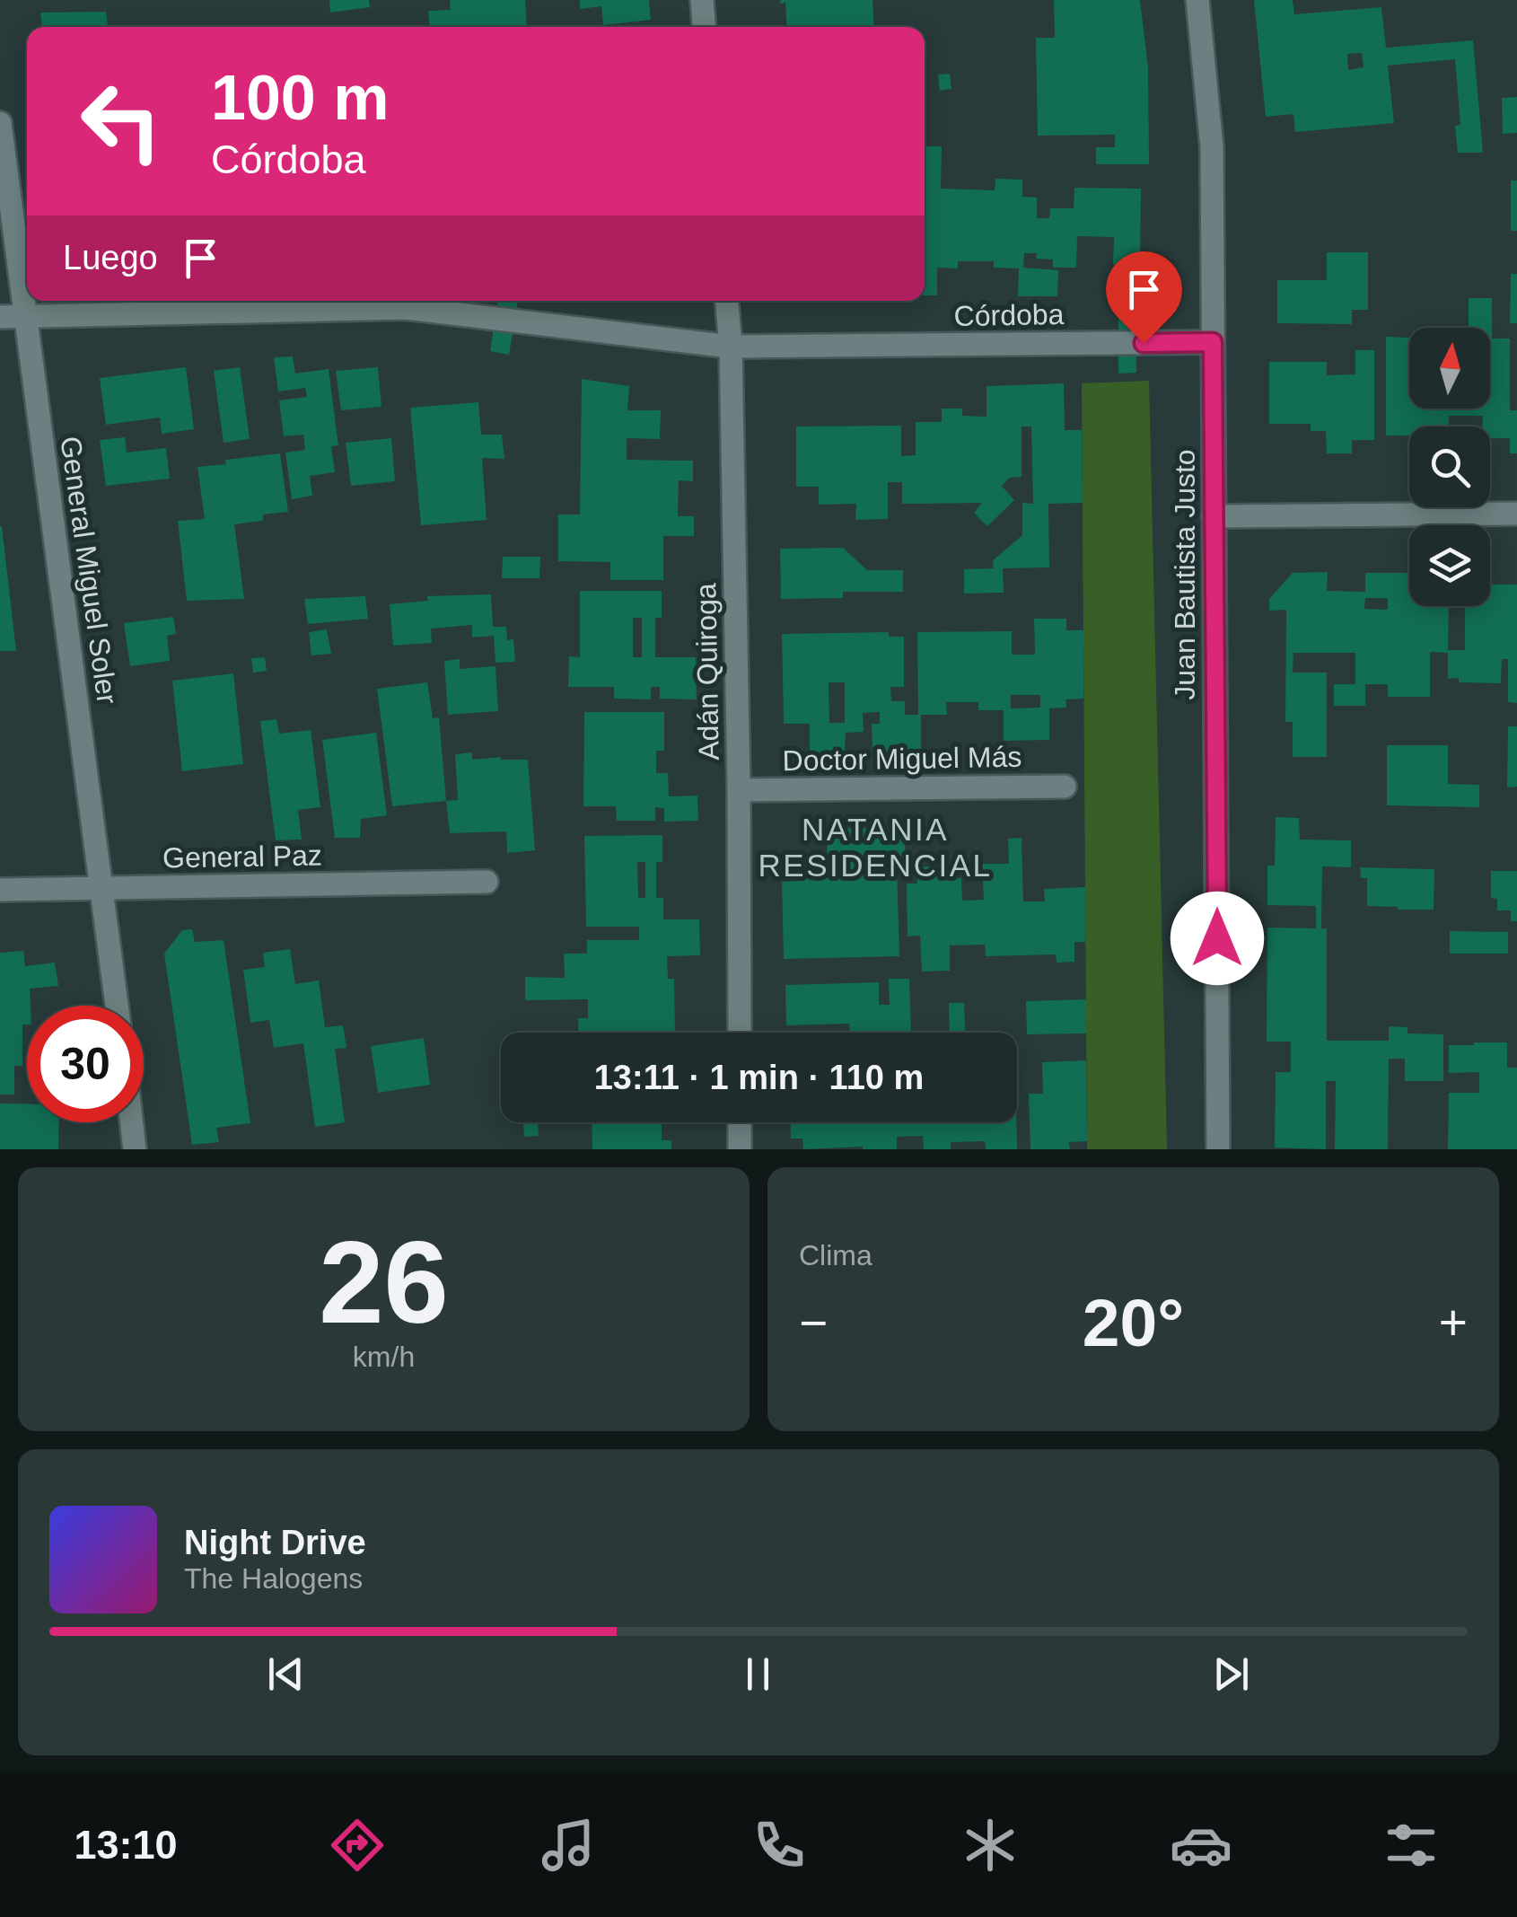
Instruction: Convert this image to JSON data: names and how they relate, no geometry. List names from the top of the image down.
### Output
{
  "streets": {
    "street": [
      "Córdoba",
      "General Miguel Soler",
      "Juan Bautista Justo",
      "Adán Quiroga",
      "Doctor Miguel Más",
      "General Paz"
    ]
  },
  "crossings": [
    ["Córdoba", "General Miguel Soler"],
    ["Córdoba", "Juan Bautista Justo"],
    ["Córdoba", "Adán Quiroga"],
    ["General Miguel Soler", "General Paz"],
    ["Adán Quiroga", "Doctor Miguel Más"]
  ],
  "districts": ["NATANIA RESIDENCIAL"],
  "north": "top",
  "page": {
    "turn": ["100 m", "Córdoba"],
    "then": "Luego",
    "limit": "30",
    "trip": "13:11 · 1 min · 110 m",
    "tile": [
      ["26", "km/h"],
      "Clima"
    ],
    "heat": ["−", "20°", "+"],
    "song": ["Night Drive", "The Halogens"],
    "tabs": "13:10"
  }
}
